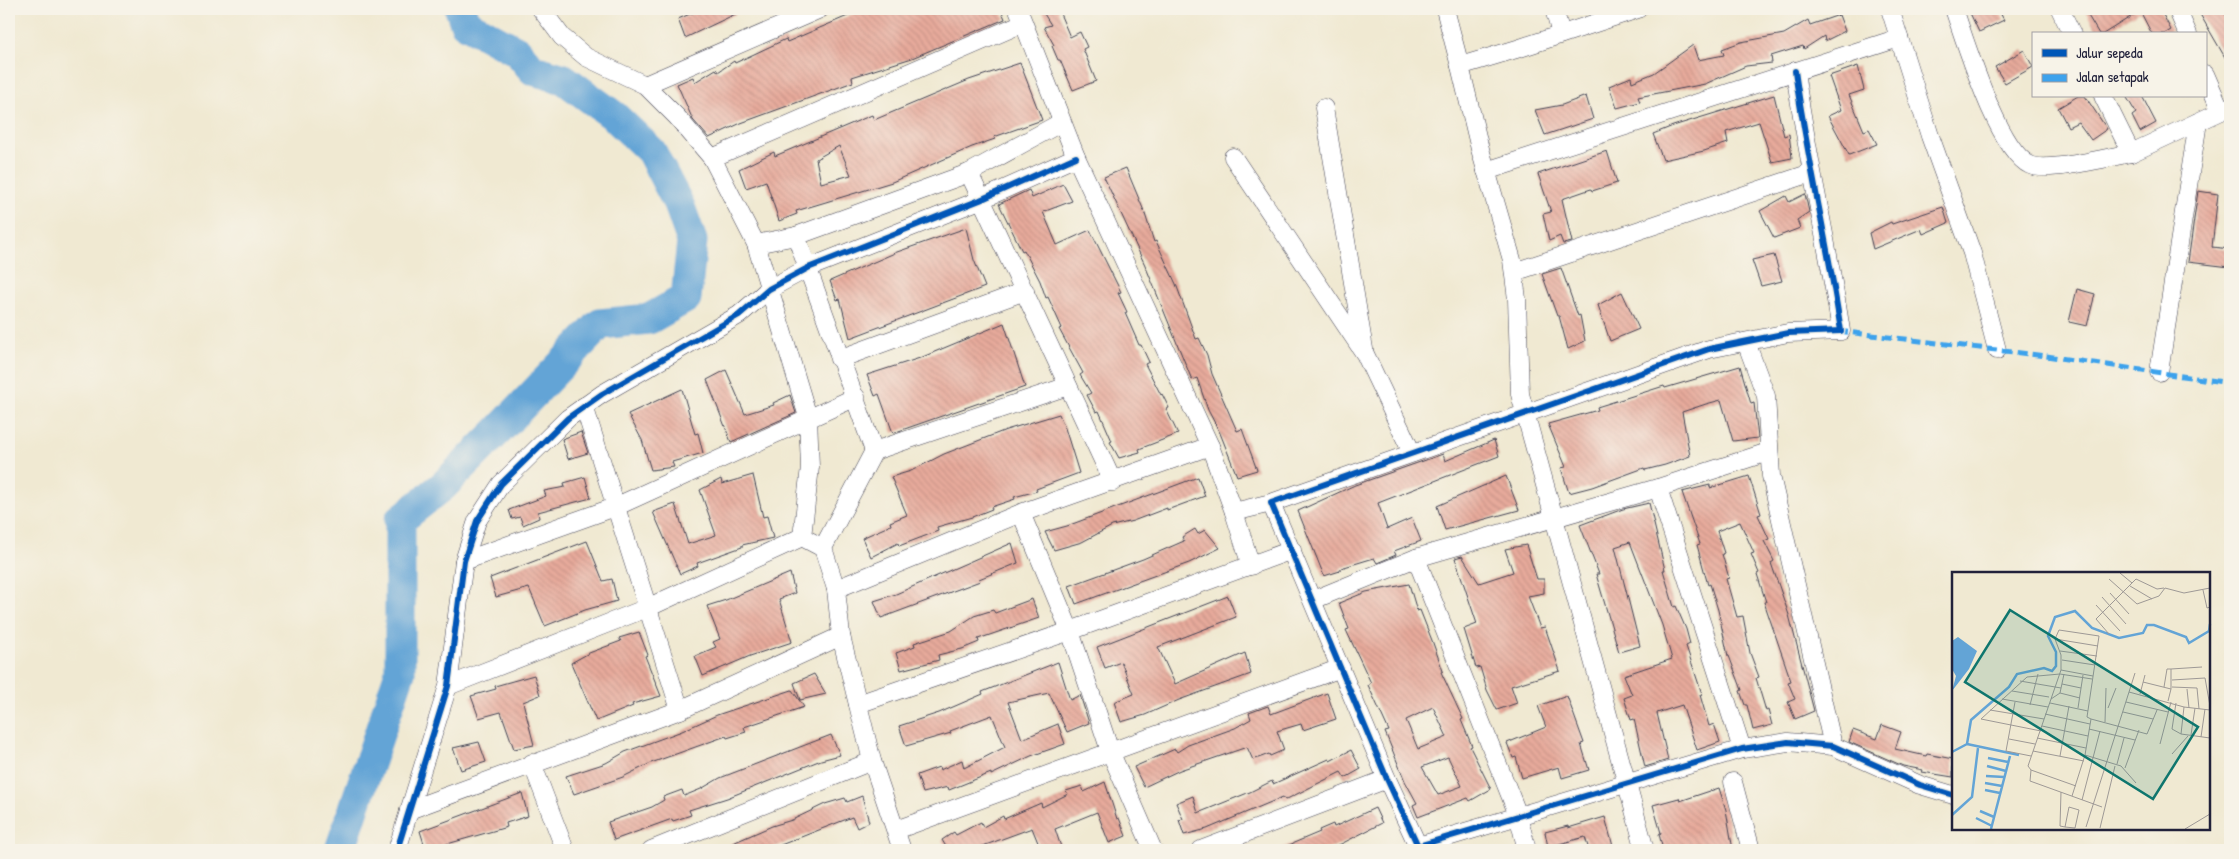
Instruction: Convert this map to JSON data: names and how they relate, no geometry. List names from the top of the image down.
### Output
{
  "legend": ["Jalur sepeda", "Jalan setapak"]
}
